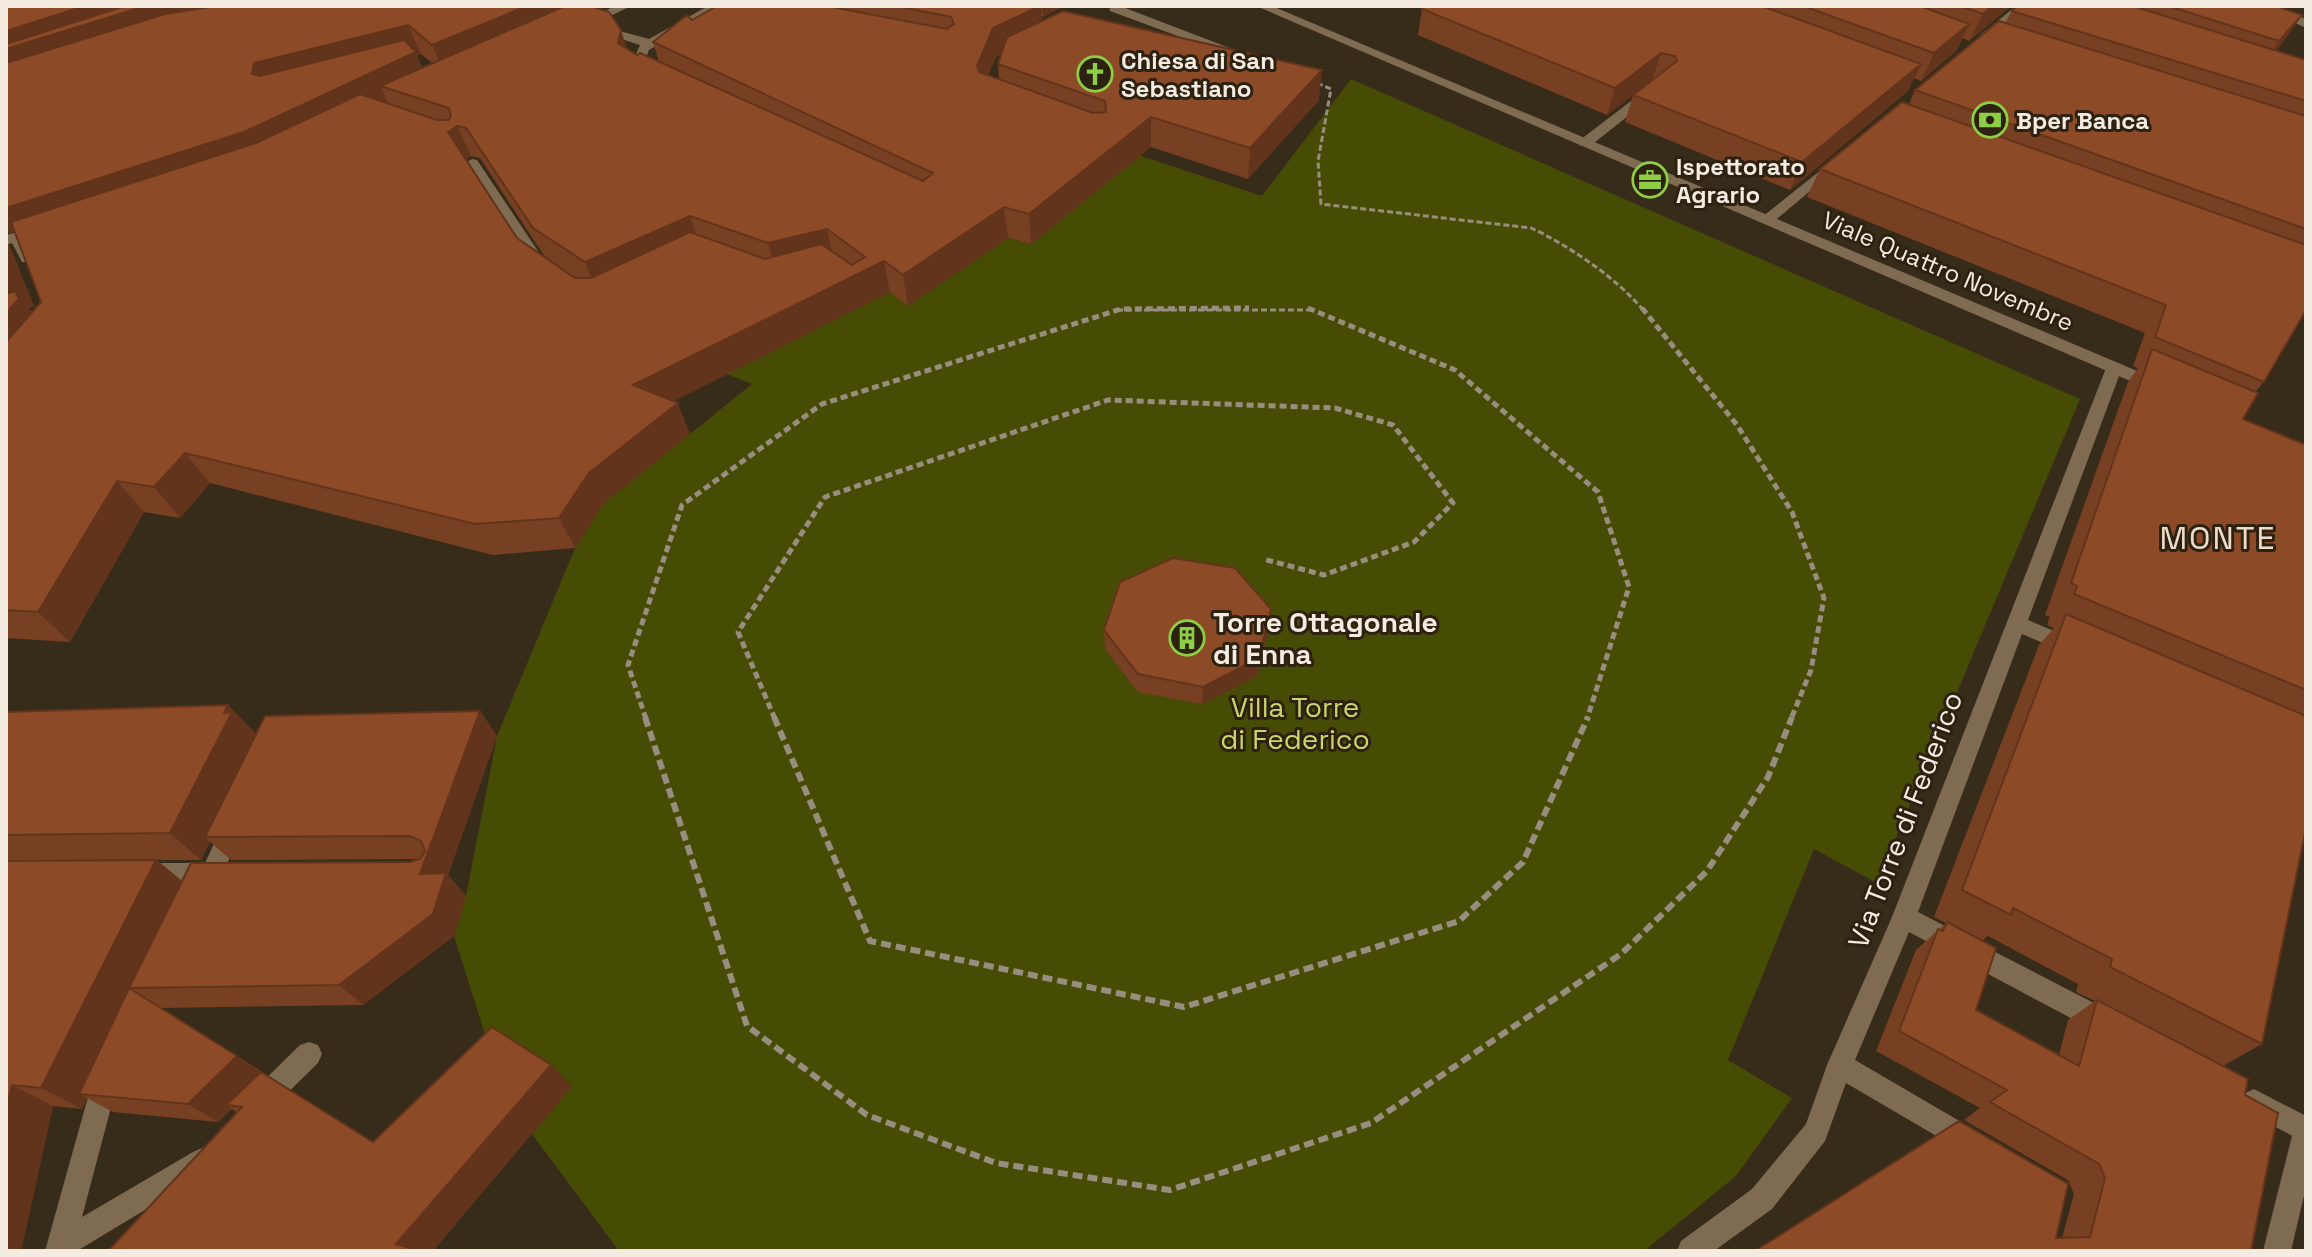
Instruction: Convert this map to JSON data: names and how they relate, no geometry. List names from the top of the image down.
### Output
{
  "streets": {
    "street": ["Viale Quattro Novembre", "Via Torre di Federico"]
  },
  "crossings": [
    ["Viale Quattro Novembre", "Via Torre di Federico"]
  ],
  "districts": ["MONTE"],
  "parks": ["Villa Torre di Federico"],
  "places": {
    "church": ["Chiesa di San Sebastiano"],
    "bank": ["Bper Banca"],
    "office": ["Ispettorato Agrario"],
    "building": ["Torre Ottagonale di Enna"]
  }
}
